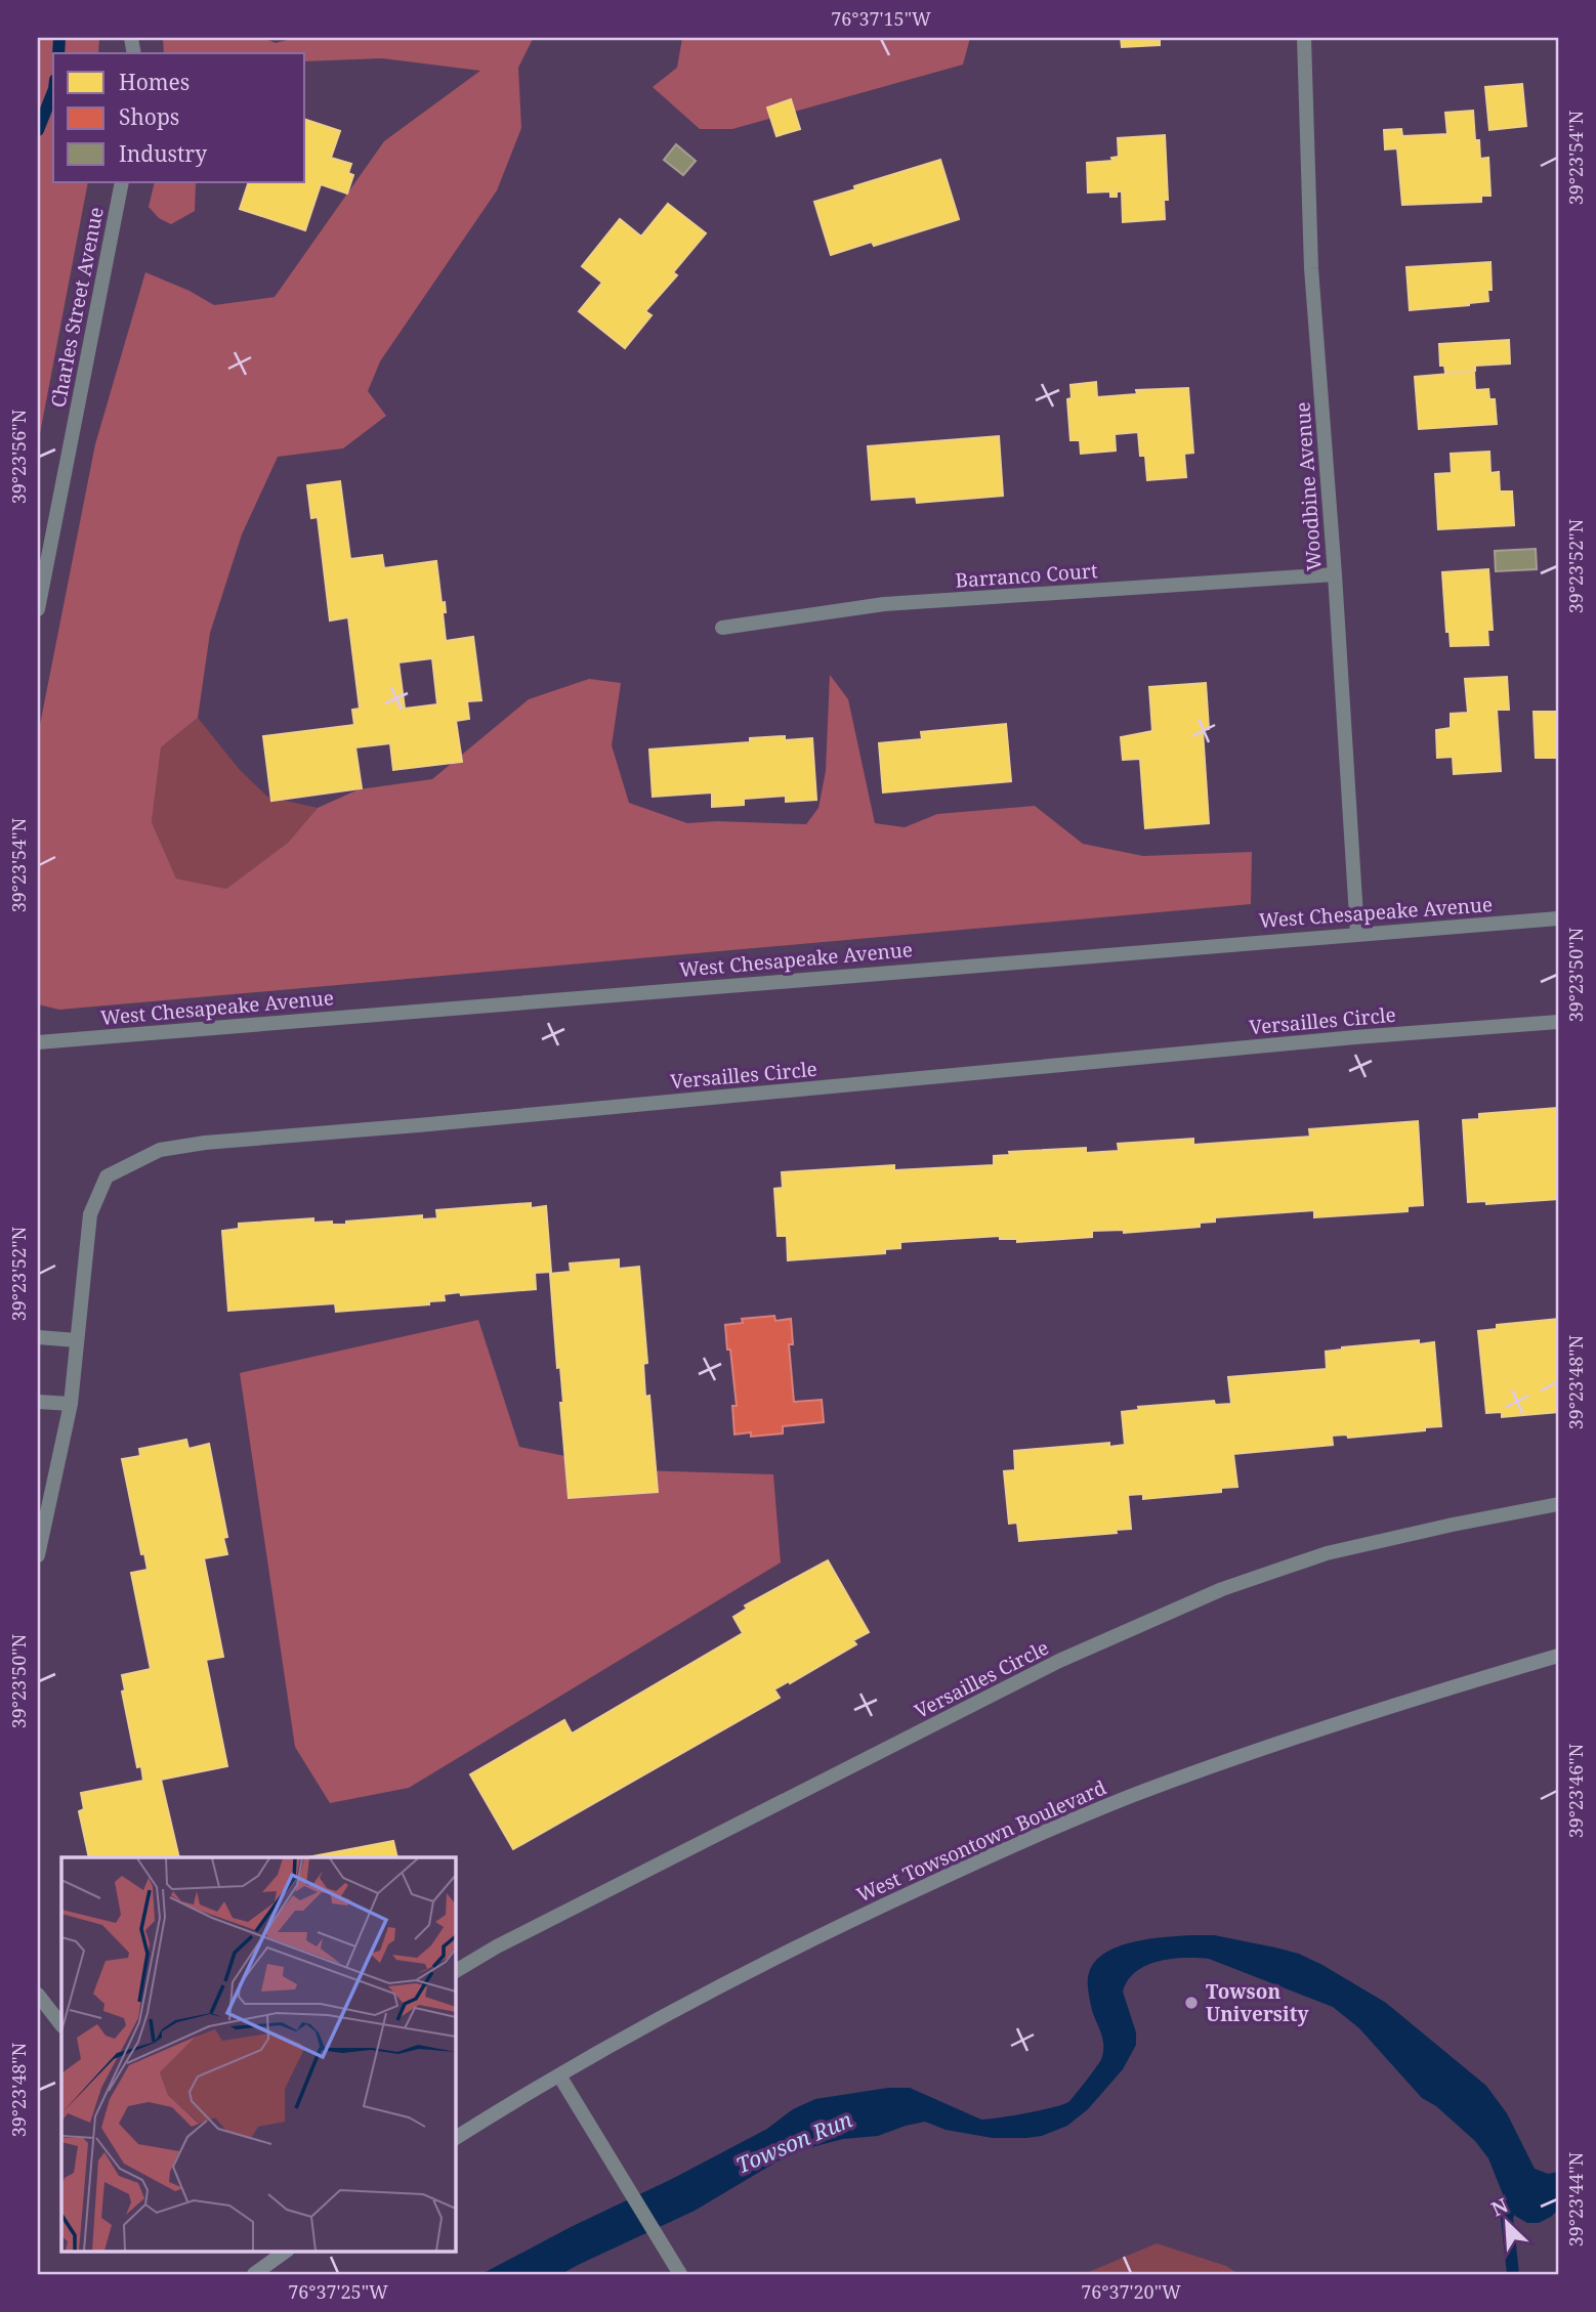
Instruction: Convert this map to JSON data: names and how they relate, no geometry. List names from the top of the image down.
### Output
{
  "streets": {
    "main road": ["West Towsontown Boulevard"],
    "street": [
      "Charles Street Avenue",
      "Woodbine Avenue",
      "Barranco Court",
      "West Chesapeake Avenue",
      "Versailles Circle"
    ]
  },
  "crossings": [
    ["Woodbine Avenue", "Barranco Court"],
    ["Woodbine Avenue", "West Chesapeake Avenue"]
  ],
  "water": ["Towson Run"],
  "places": ["Towson University"],
  "legend": ["Homes", "Shops", "Industry"],
  "north": "top left",
  "coordinates": [
    "76°37'15\"W",
    "39°23'54\"N",
    "39°23'56\"N",
    "39°23'52\"N",
    "39°23'50\"N",
    "39°23'48\"N",
    "39°23'46\"N",
    "39°23'44\"N",
    "76°37'25\"W",
    "76°37'20\"W"
  ]
}
